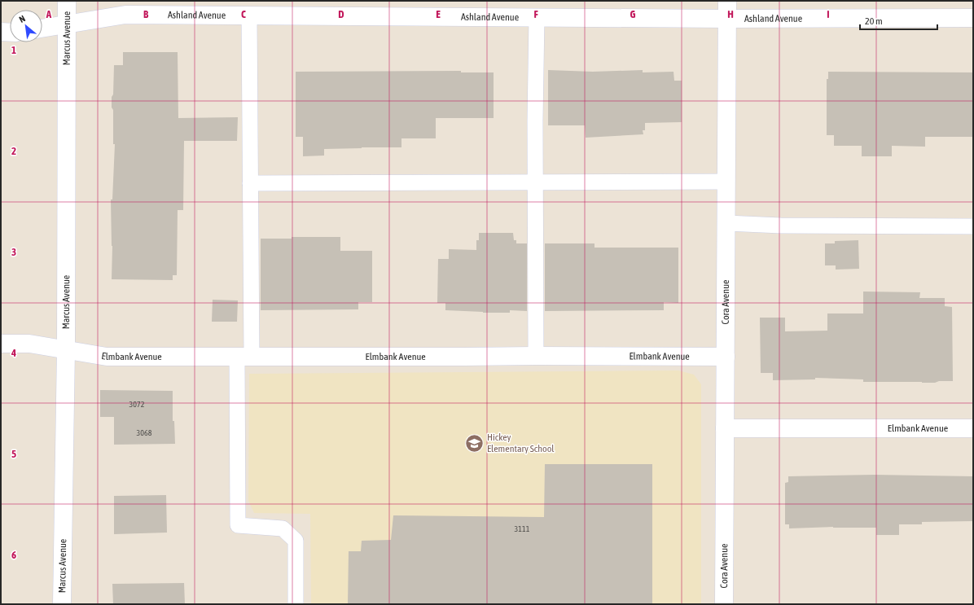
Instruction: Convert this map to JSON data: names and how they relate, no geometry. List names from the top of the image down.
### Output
{
  "streets": {
    "street": [
      "Ashland Avenue",
      "Marcus Avenue",
      "Cora Avenue",
      "Elmbank Avenue"
    ]
  },
  "crossings": [
    ["Ashland Avenue", "Marcus Avenue"],
    ["Ashland Avenue", "Cora Avenue"],
    ["Marcus Avenue", "Elmbank Avenue"],
    ["Cora Avenue", "Elmbank Avenue"]
  ],
  "places": {
    "school or university": ["Hickey Elementary School"]
  },
  "house_numbers": ["3072", "3068", "3111"],
  "scale_bar": "20 m",
  "north": "top left",
  "grid": {
    "columns": [
      "A",
      "B",
      "C",
      "D",
      "E",
      "F",
      "G",
      "H",
      "I"
    ],
    "rows": [
      "1",
      "2",
      "3",
      "4",
      "5",
      "6"
    ]
  }
}
